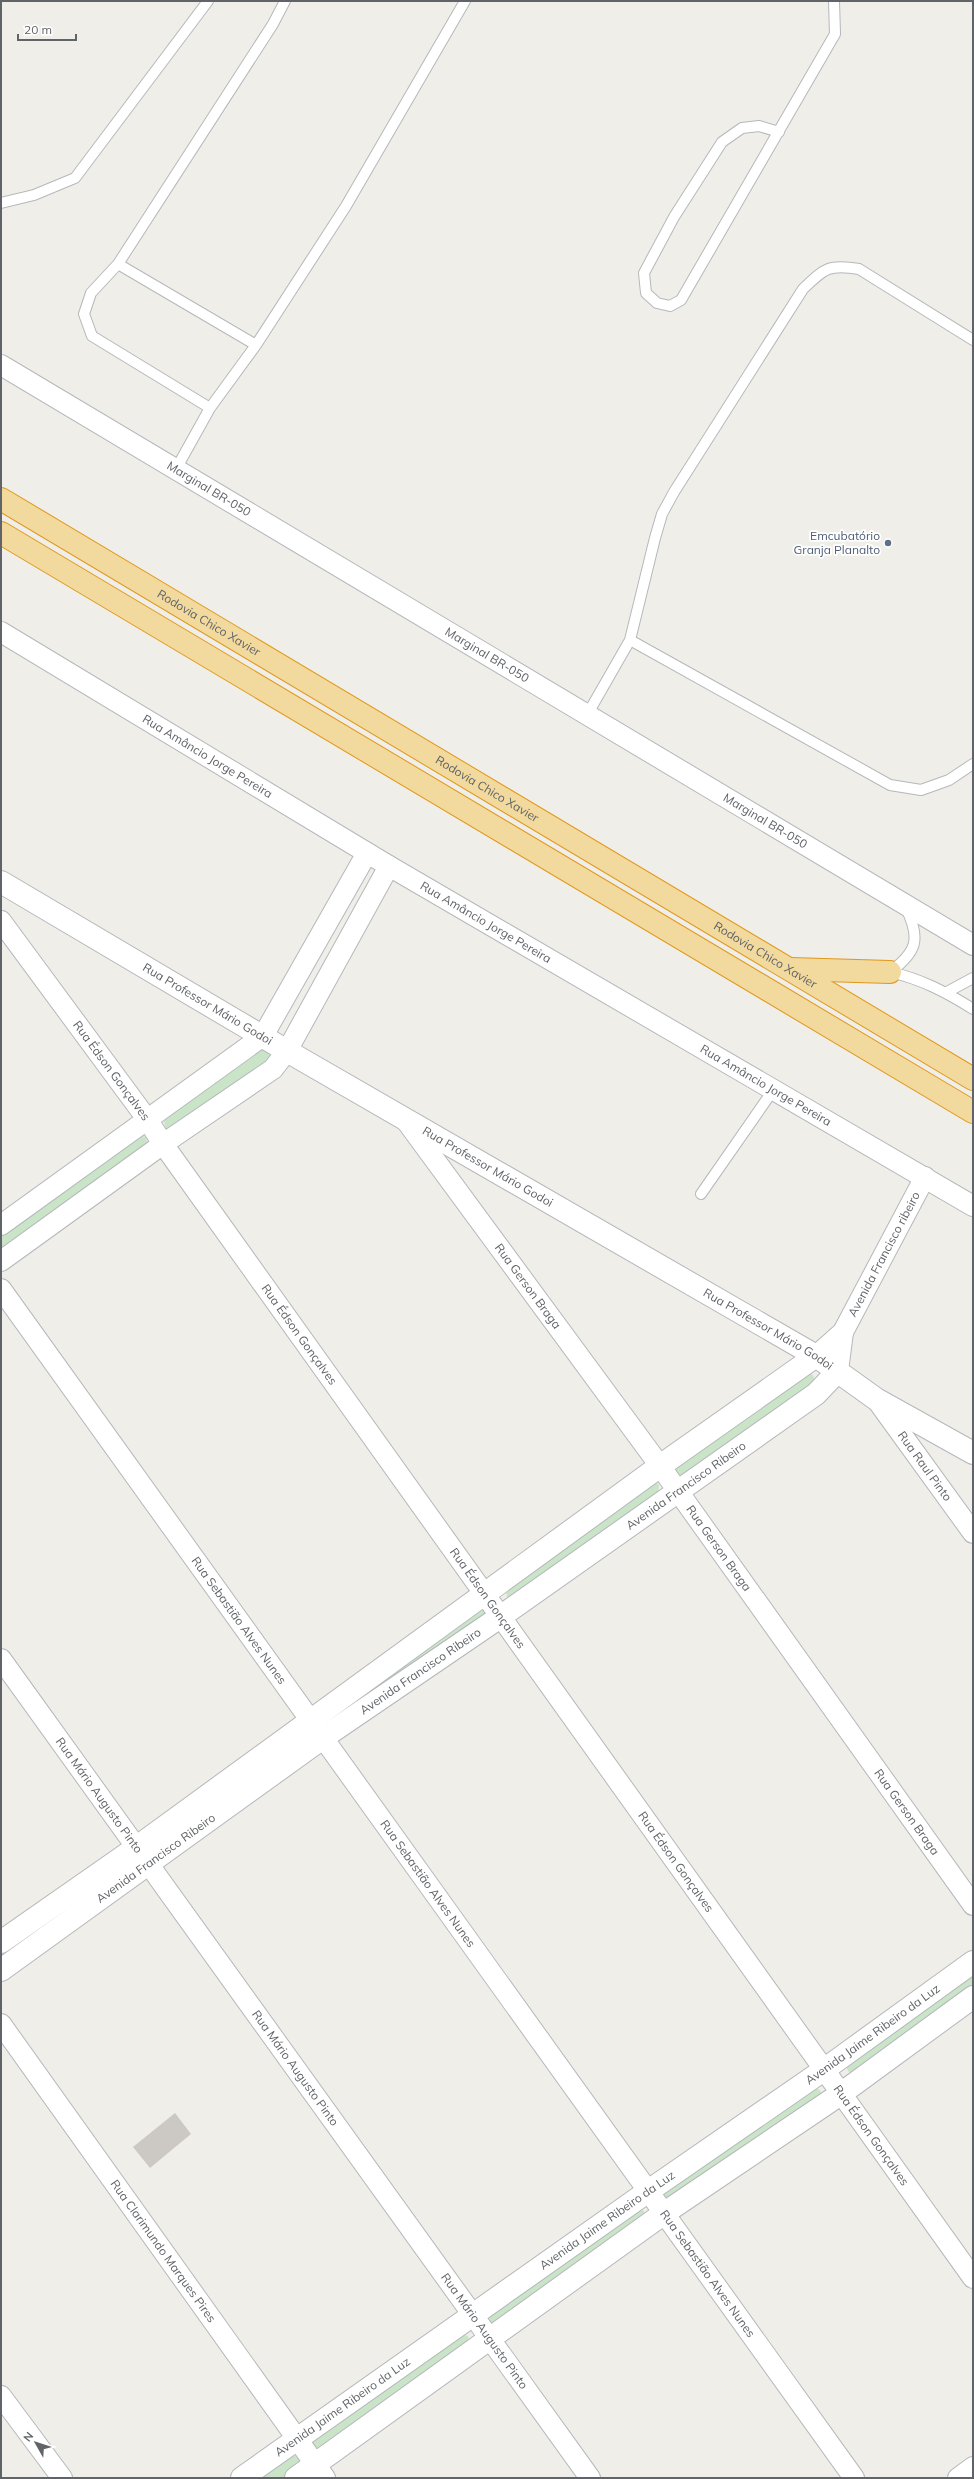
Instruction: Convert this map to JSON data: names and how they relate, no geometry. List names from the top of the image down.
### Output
{
  "streets": {
    "highway": ["Rodovia Chico Xavier"],
    "street": [
      "Marginal BR-050",
      "Rua Amâncio Jorge Pereira",
      "Rua Professor Mário Godoi",
      "Rua Édson Gonçalves",
      "Avenida Francisco ribeiro",
      "Rua Gerson Braga",
      "Rua Raul Pinto",
      "Avenida Francisco Ribeiro",
      "Rua Sebastião Alves Nunes",
      "Rua Mário Augusto Pinto",
      "Avenida Jaime Ribeiro da Luz",
      "Rua Clarimundo Marques Pires"
    ]
  },
  "crossings": [
    ["Rua Amâncio Jorge Pereira", "Avenida Francisco ribeiro"],
    ["Rua Professor Mário Godoi", "Avenida Francisco ribeiro"],
    ["Rua Professor Mário Godoi", "Rua Gerson Braga"],
    ["Rua Professor Mário Godoi", "Rua Raul Pinto"],
    ["Rua Professor Mário Godoi", "Avenida Francisco Ribeiro"],
    ["Rua Édson Gonçalves", "Avenida Francisco Ribeiro"],
    ["Rua Édson Gonçalves", "Avenida Jaime Ribeiro da Luz"],
    ["Avenida Francisco ribeiro", "Avenida Francisco Ribeiro"],
    ["Rua Gerson Braga", "Avenida Francisco Ribeiro"],
    ["Avenida Francisco Ribeiro", "Rua Sebastião Alves Nunes"],
    ["Avenida Francisco Ribeiro", "Rua Mário Augusto Pinto"],
    ["Rua Sebastião Alves Nunes", "Avenida Jaime Ribeiro da Luz"],
    ["Rua Mário Augusto Pinto", "Avenida Jaime Ribeiro da Luz"],
    ["Avenida Jaime Ribeiro da Luz", "Rua Clarimundo Marques Pires"]
  ],
  "places": ["Emcubatório Granja Planalto"],
  "scale_bar": "20 m",
  "north": "top left"
}
